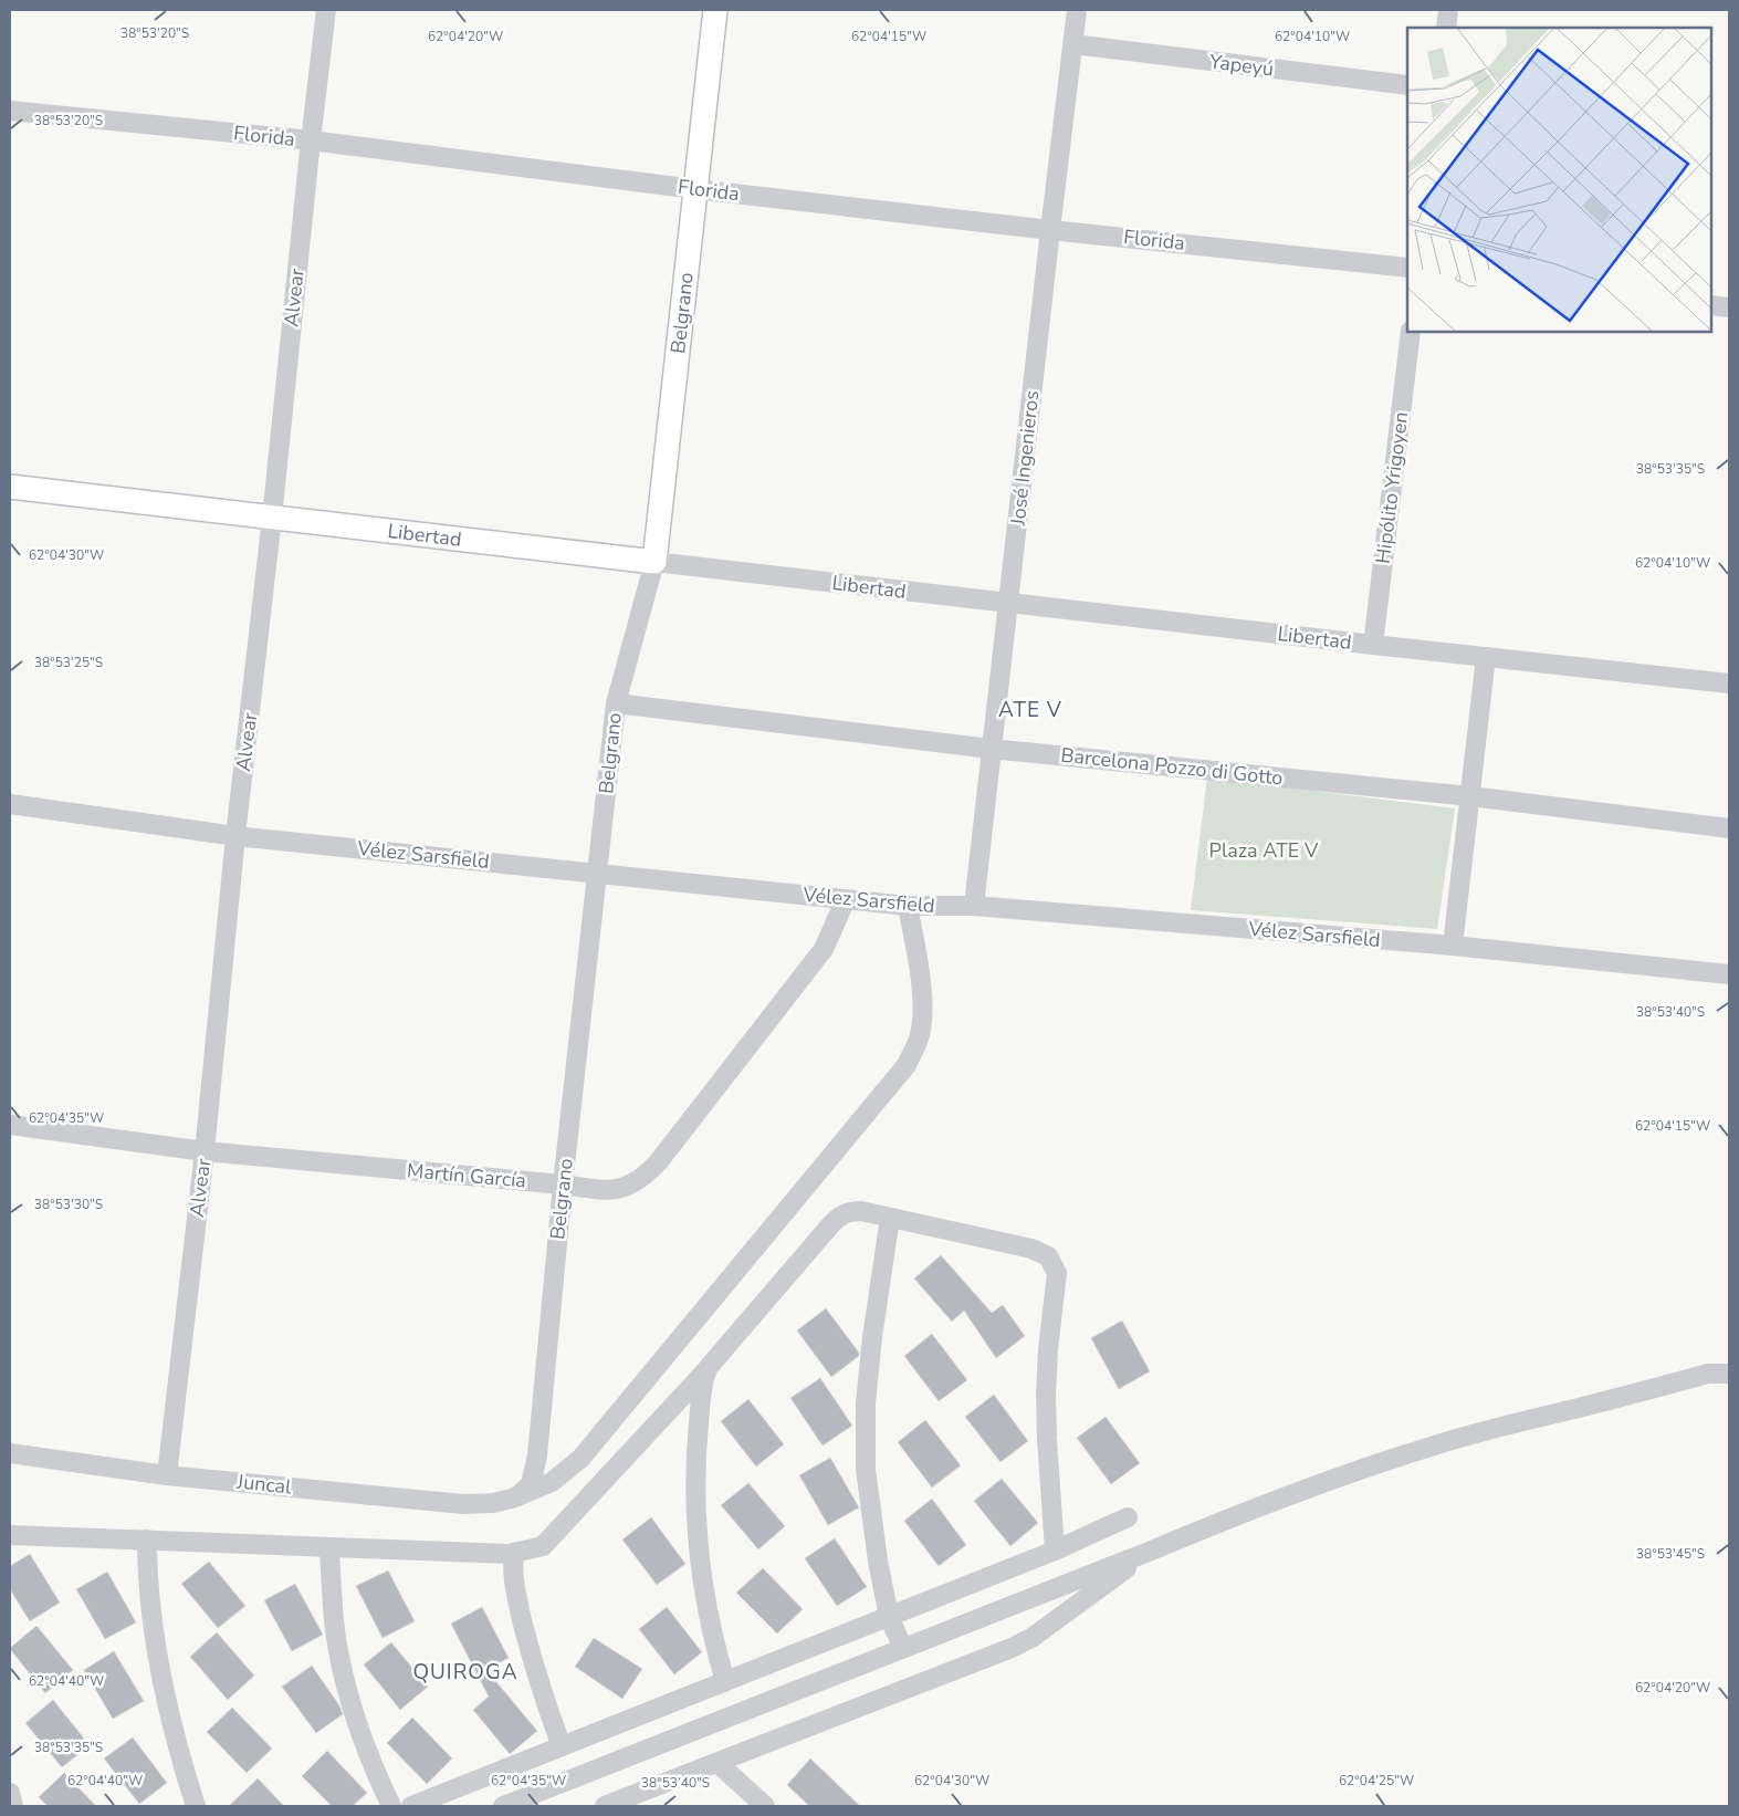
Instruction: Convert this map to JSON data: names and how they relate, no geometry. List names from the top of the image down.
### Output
{
  "streets": {
    "main road": ["Belgrano", "Libertad"],
    "street": [
      "Yapeyú",
      "Florida",
      "Alvear",
      "José Ingenieros",
      "Hipólito Yrigoyen",
      "Barcelona Pozzo di Gotto",
      "Vélez Sarsfield",
      "Martín García",
      "Juncal"
    ]
  },
  "crossings": [
    ["Yapeyú", "José Ingenieros"],
    ["Florida", "Alvear"],
    ["Florida", "Belgrano"],
    ["Florida", "José Ingenieros"],
    ["Alvear", "Libertad"],
    ["Alvear", "Vélez Sarsfield"],
    ["Alvear", "Martín García"],
    ["Alvear", "Juncal"],
    ["Belgrano", "Libertad"],
    ["Belgrano", "Barcelona Pozzo di Gotto"],
    ["Belgrano", "Vélez Sarsfield"],
    ["Belgrano", "Martín García"],
    ["Belgrano", "Juncal"],
    ["José Ingenieros", "Libertad"],
    ["José Ingenieros", "Barcelona Pozzo di Gotto"],
    ["José Ingenieros", "Vélez Sarsfield"],
    ["Hipólito Yrigoyen", "Libertad"],
    ["Vélez Sarsfield", "Martín García"],
    ["Vélez Sarsfield", "Juncal"]
  ],
  "districts": ["ATE V", "QUIROGA"],
  "parks": ["Plaza ATE V"],
  "coordinates": [
    "38°53'20\"S",
    "62°04'20\"W",
    "62°04'15\"W",
    "62°04'10\"W",
    "38°53'35\"S",
    "62°04'30\"W",
    "38°53'25\"S",
    "38°53'40\"S",
    "62°04'35\"W",
    "38°53'30\"S",
    "38°53'45\"S",
    "62°04'40\"W",
    "62°04'25\"W"
  ]
}
